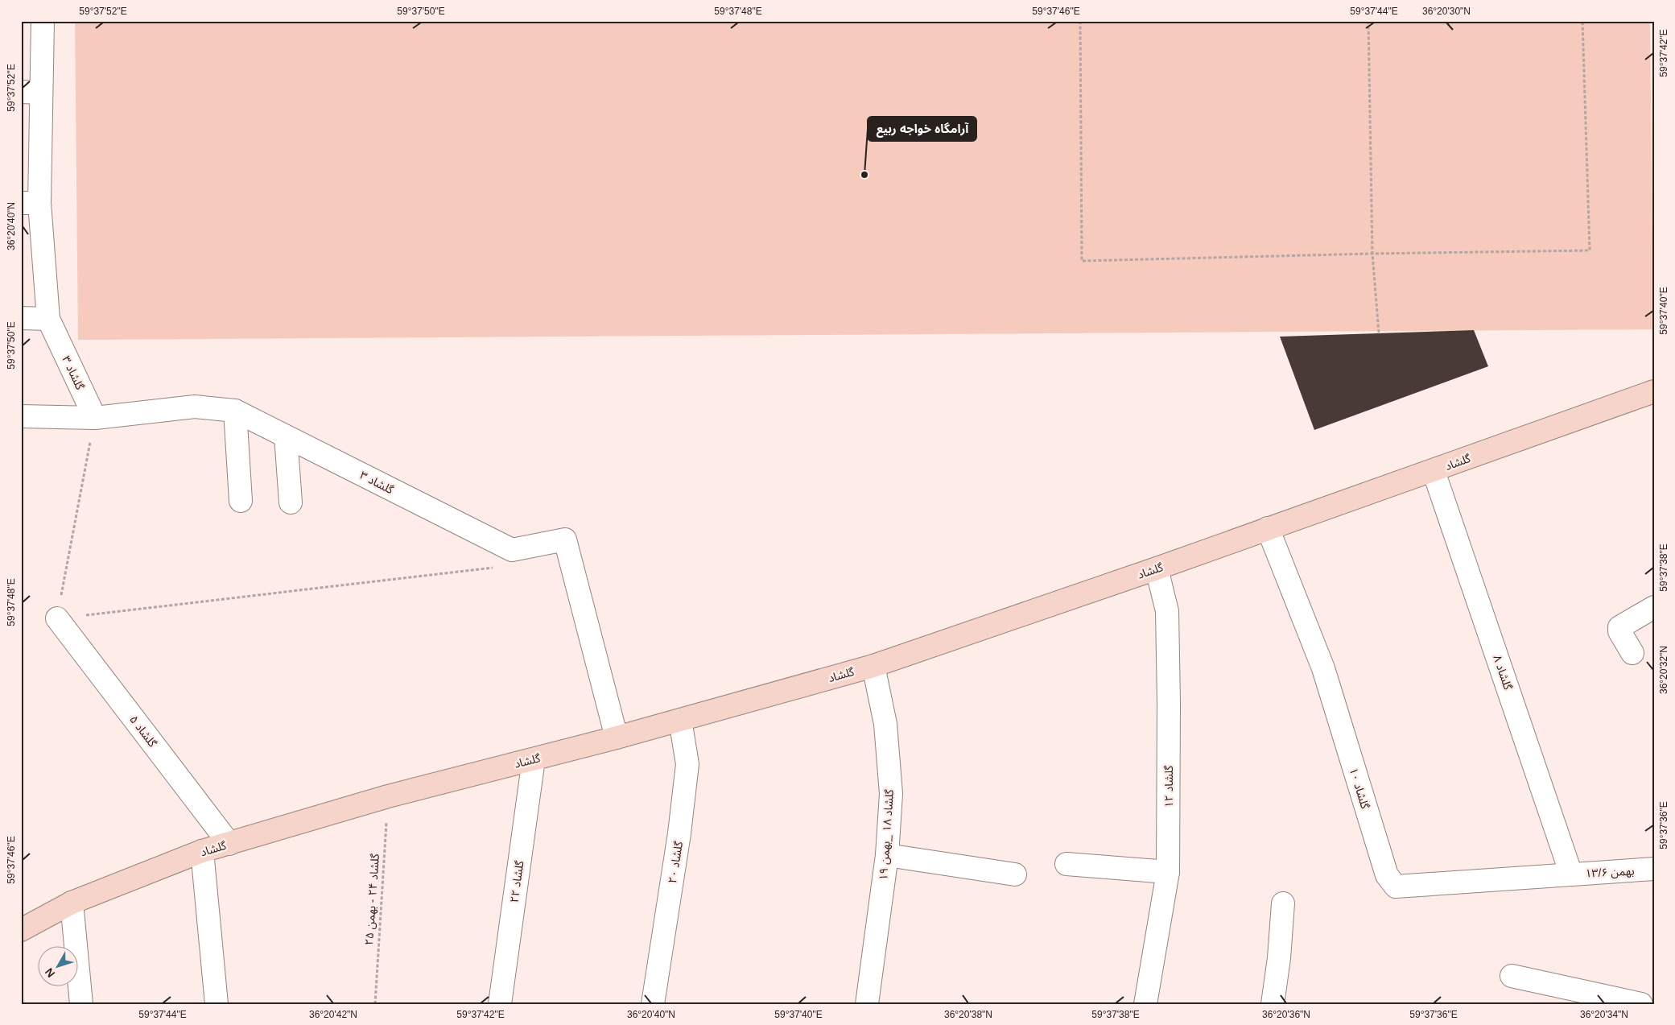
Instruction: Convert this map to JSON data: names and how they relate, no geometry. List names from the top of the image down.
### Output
{
  "streets": {
    "street": [
      "گلشاد ۳",
      "گلشاد",
      "گلشاد ۸",
      "گلشاد ۵",
      "گلشاد ۱۲",
      "گلشاد ۱۰",
      "گلشاد ۱۸ _بهمن ۱۹",
      "گلشاد ۲۰",
      "بهمن ۱۳/۶",
      "گلشاد ۲۲"
    ],
    "path": ["گلشاد ۲۴ - بهمن ۲۵"]
  },
  "crossings": [
    ["گلشاد", "گلشاد ۸"],
    ["گلشاد", "گلشاد ۵"],
    ["گلشاد", "گلشاد ۱۲"],
    ["گلشاد", "گلشاد ۱۰"],
    ["گلشاد", "گلشاد ۱۸ _بهمن ۱۹"],
    ["گلشاد", "گلشاد ۲۰"],
    ["گلشاد", "گلشاد ۲۲"],
    ["گلشاد", "گلشاد ۲۴ - بهمن ۲۵"],
    ["گلشاد ۸", "گلشاد ۱۰"],
    ["گلشاد ۸", "بهمن ۱۳/۶"],
    ["گلشاد ۱۰", "بهمن ۱۳/۶"]
  ],
  "places": ["آرامگاه خواجه ربیع"],
  "north": "bottom left",
  "coordinates": [
    "59°37'52\"E",
    "59°37'50\"E",
    "59°37'48\"E",
    "59°37'46\"E",
    "59°37'44\"E",
    "36°20'30\"N",
    "59°37'42\"E",
    "36°20'40\"N",
    "59°37'40\"E",
    "59°37'38\"E",
    "36°20'32\"N",
    "59°37'36\"E",
    "36°20'42\"N",
    "36°20'38\"N",
    "36°20'36\"N",
    "36°20'34\"N"
  ]
}
